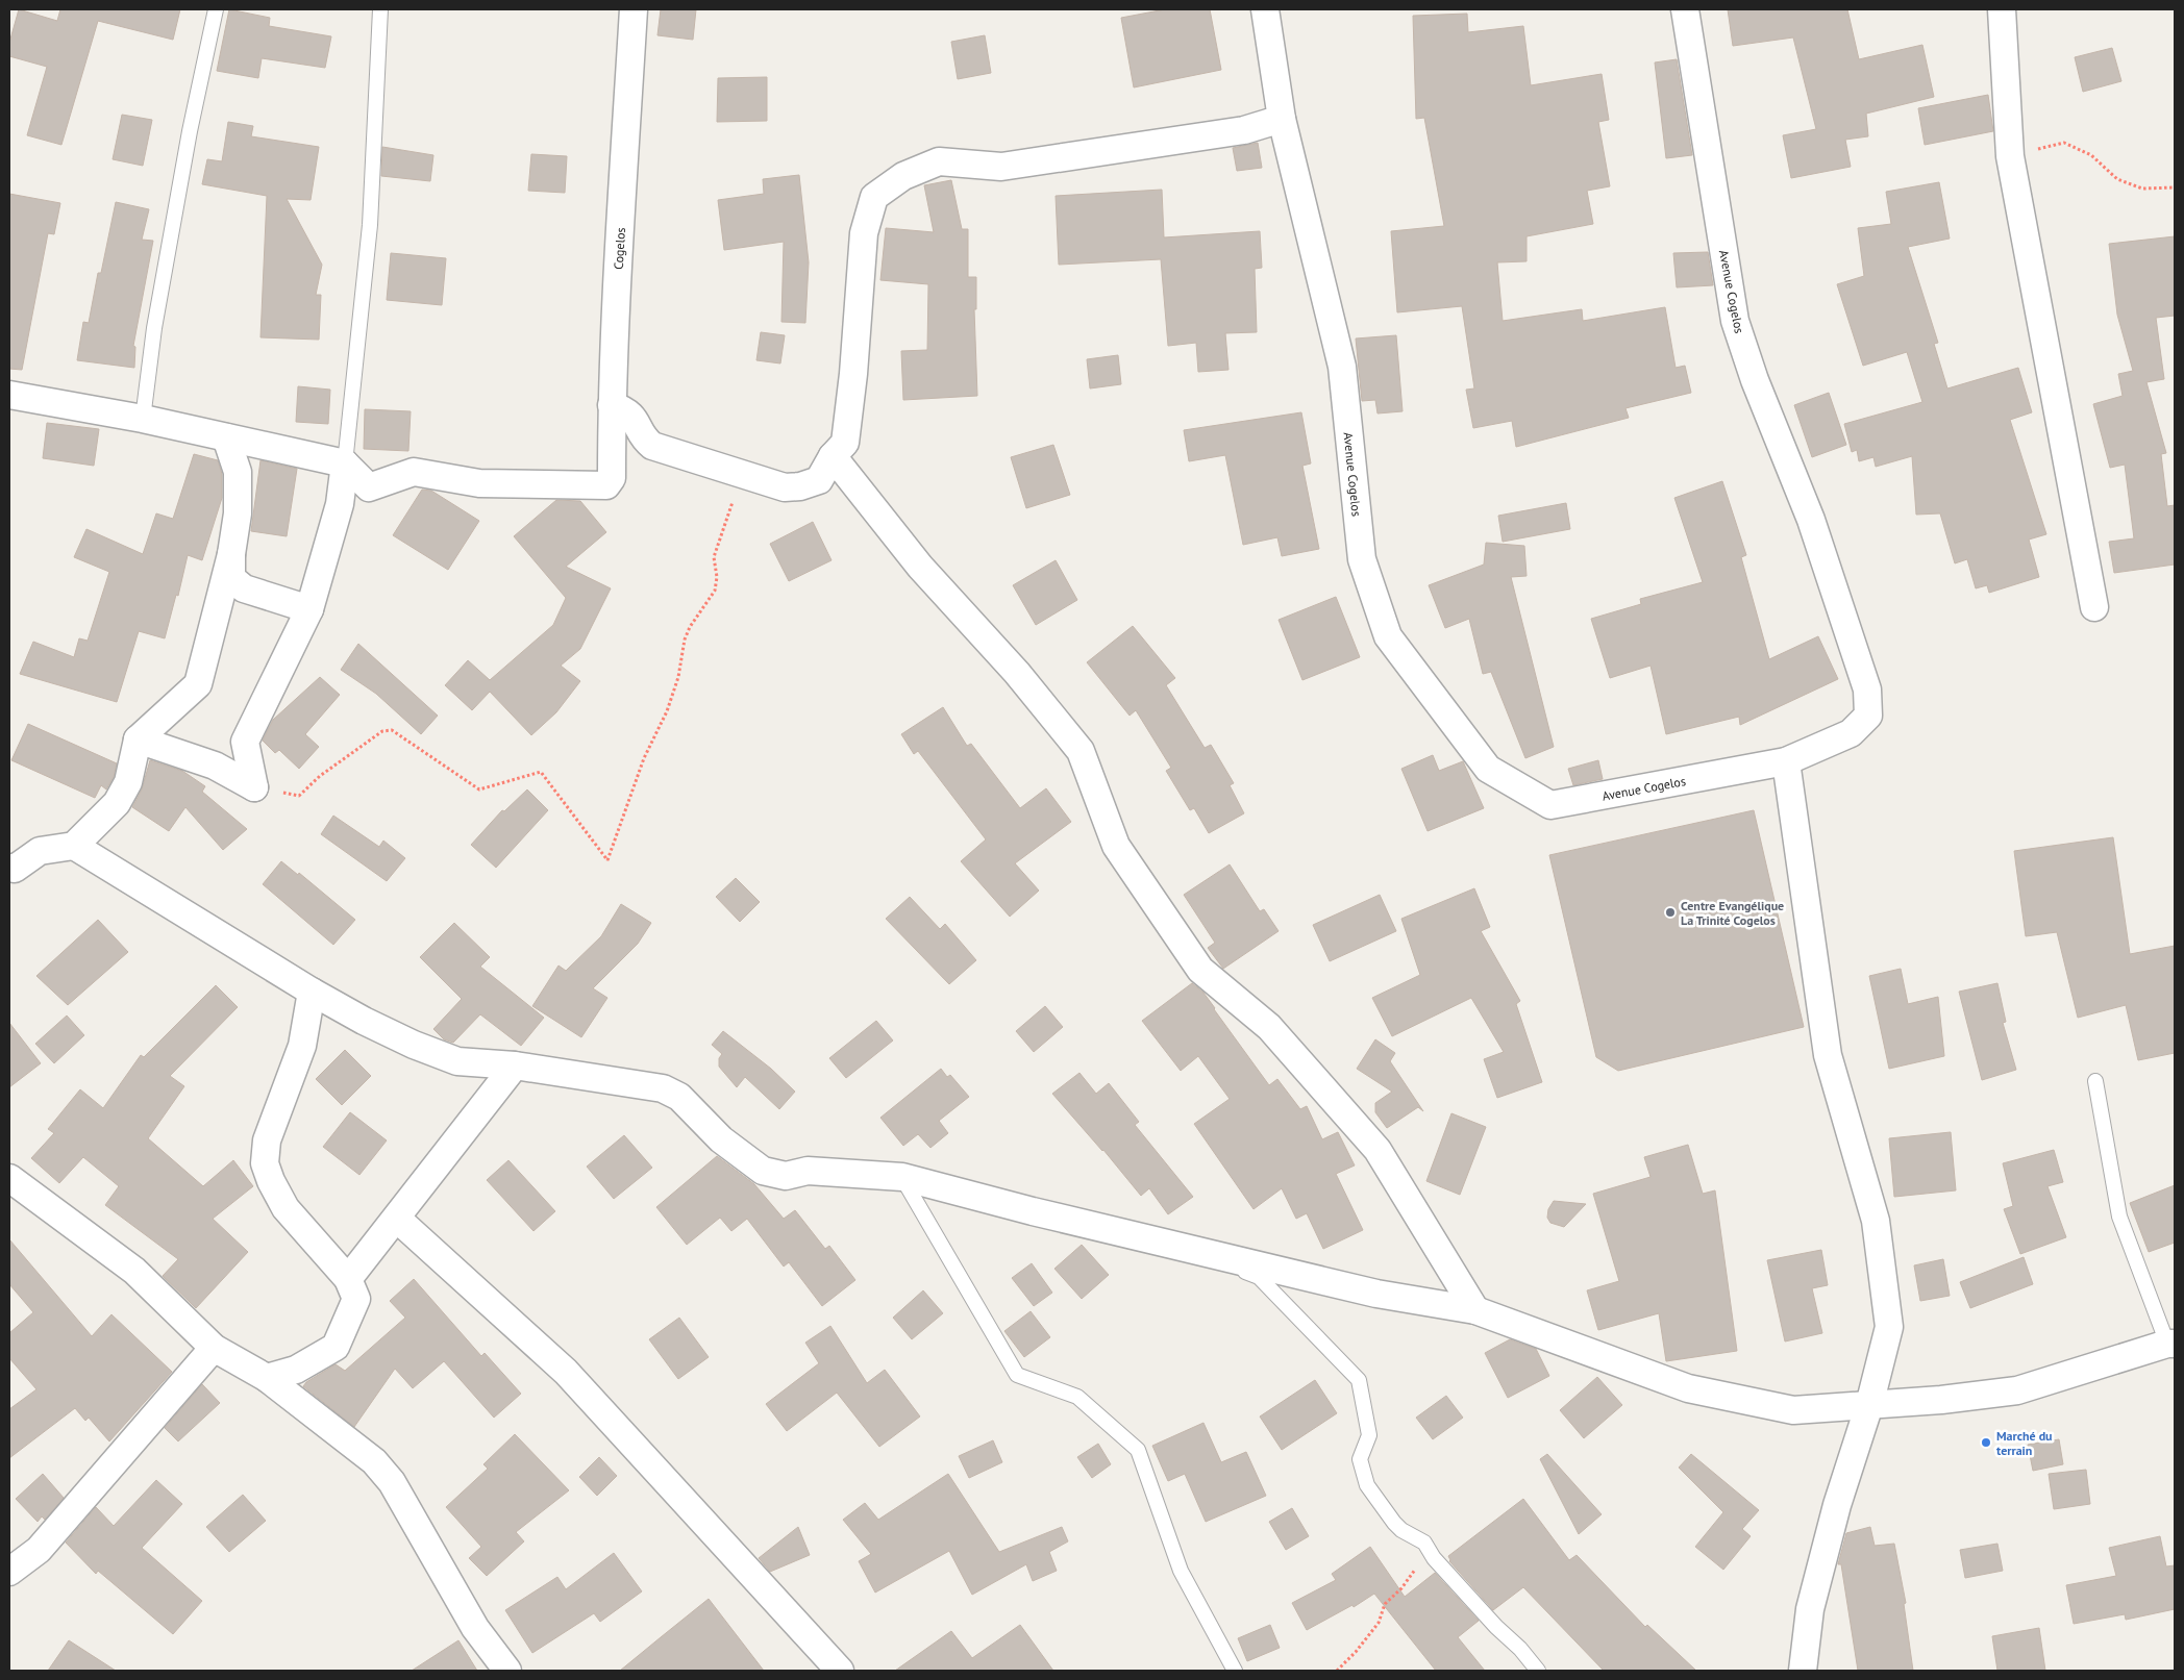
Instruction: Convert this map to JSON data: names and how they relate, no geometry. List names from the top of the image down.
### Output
{
  "streets": {
    "street": ["Cogelos", "Avenue Cogelos"]
  },
  "places": ["Centre Evangélique La Trinité Cogelos", "Marché du terrain"]
}
